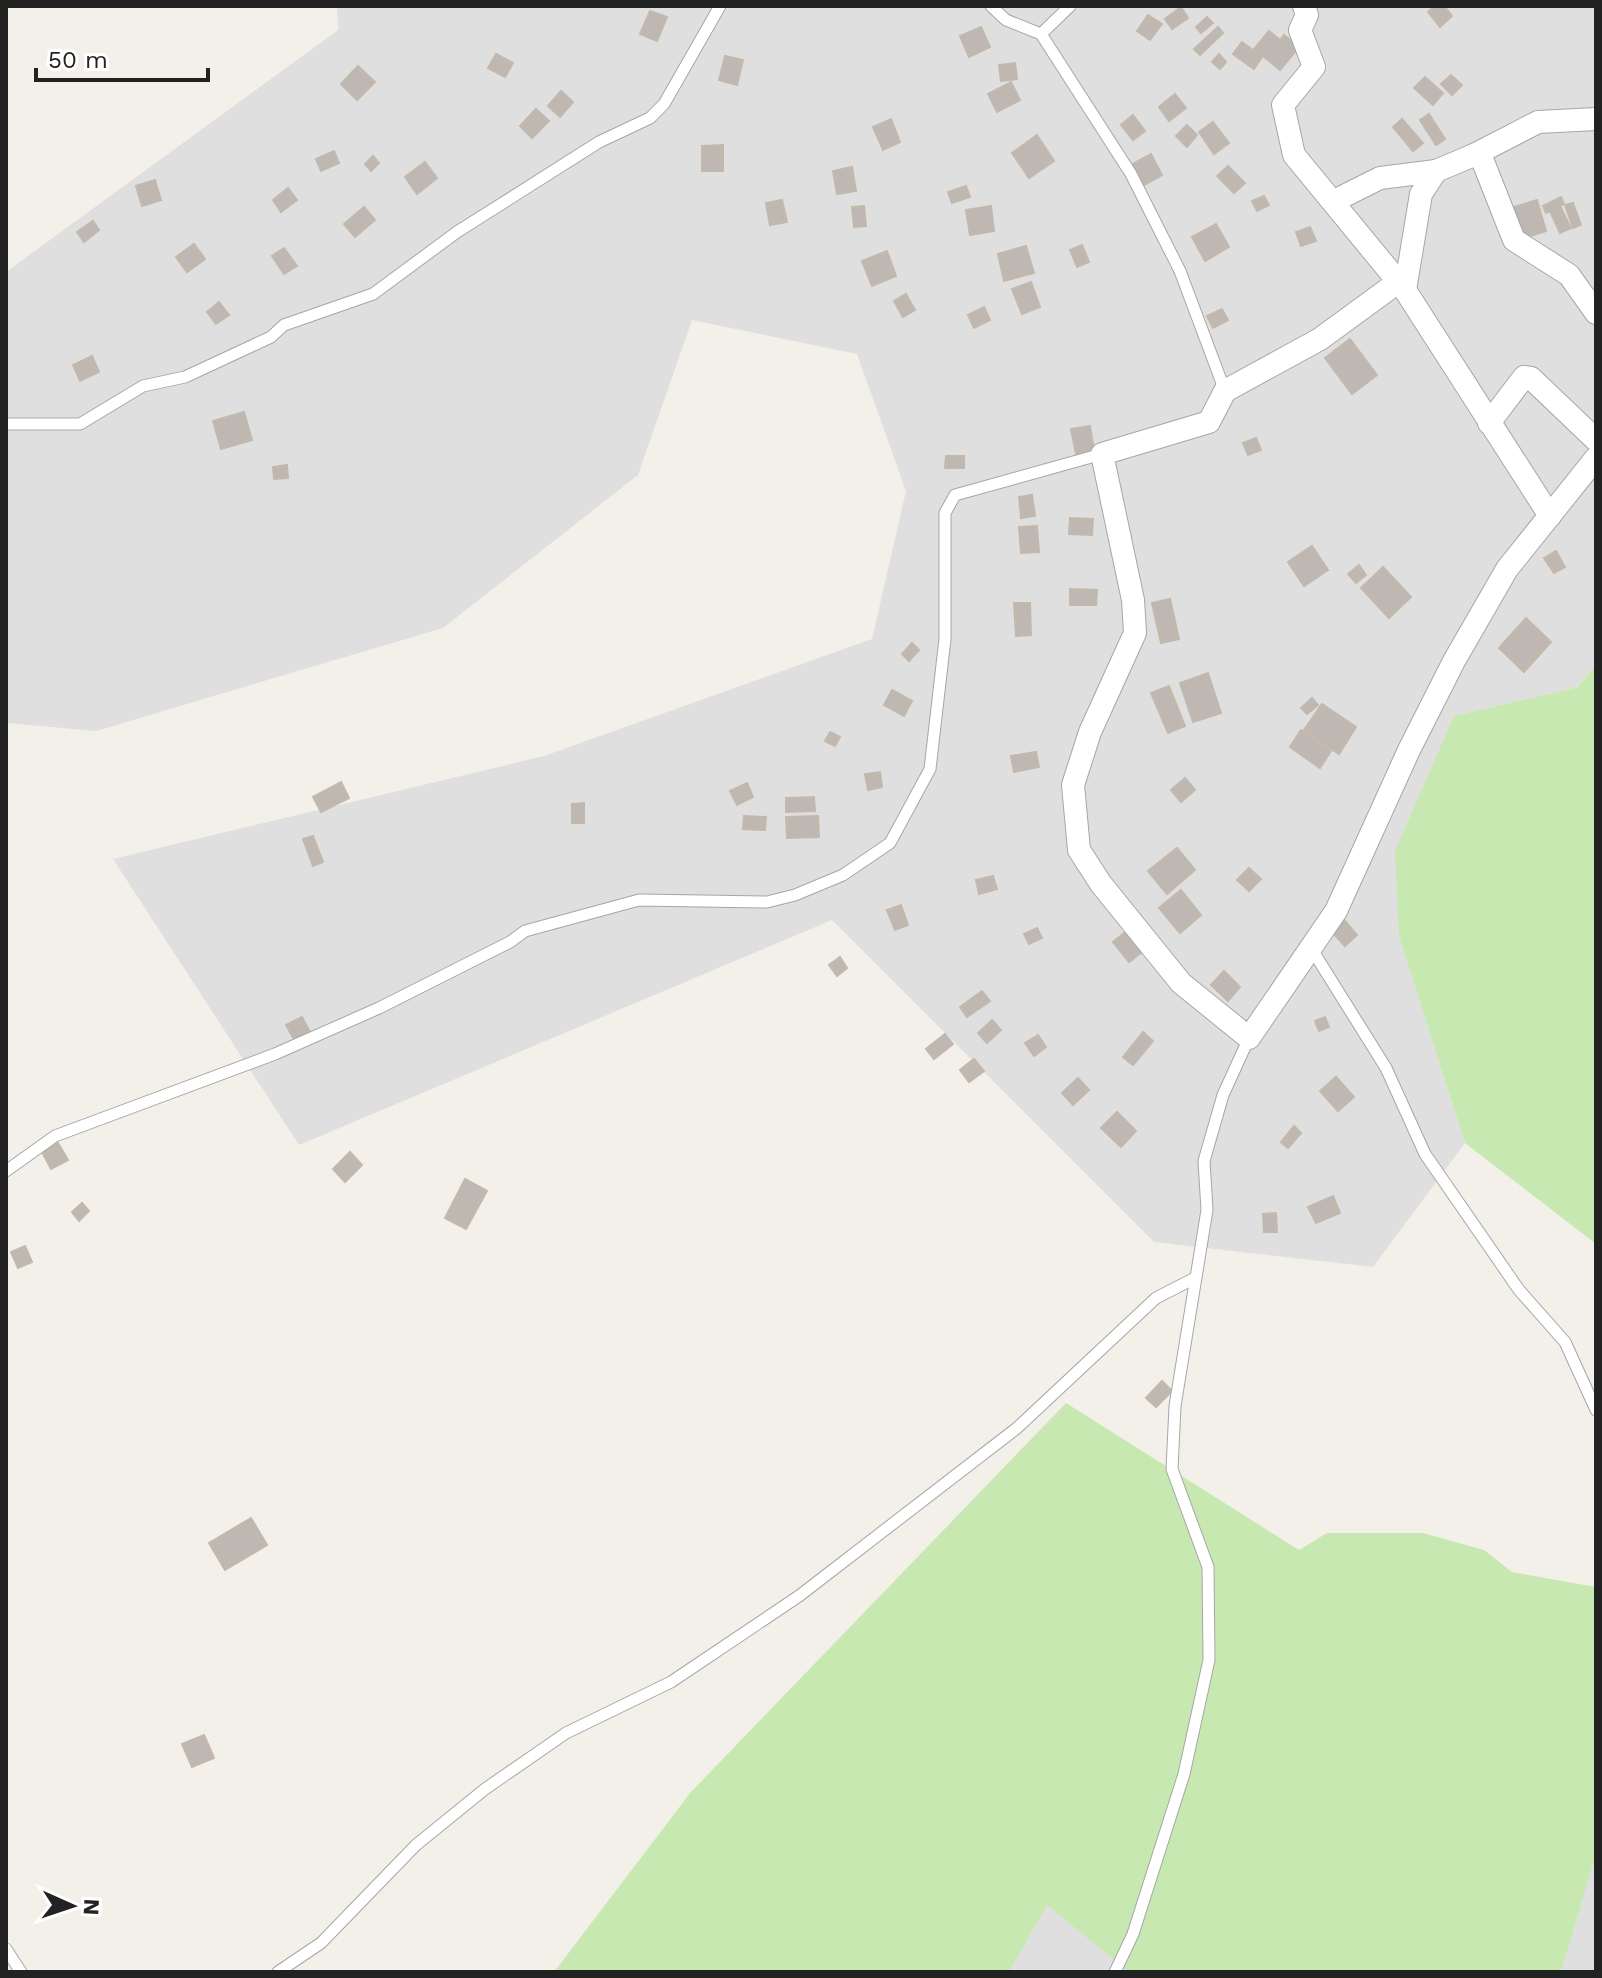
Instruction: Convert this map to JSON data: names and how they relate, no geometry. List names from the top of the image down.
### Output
{
  "scale_bar": "50 m",
  "north": "right"
}
